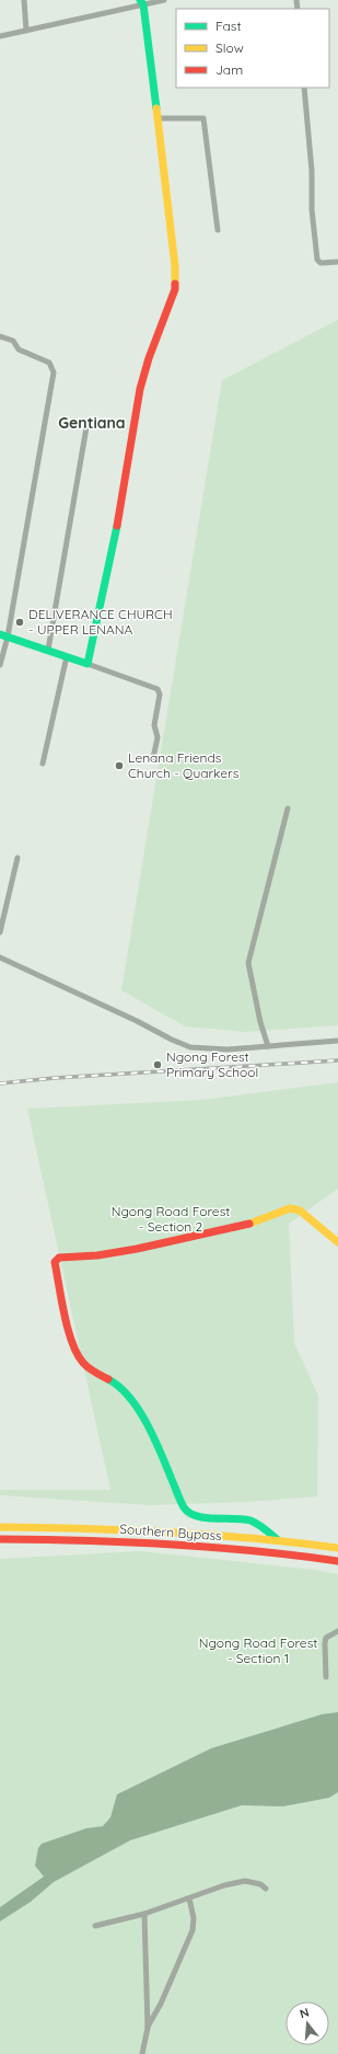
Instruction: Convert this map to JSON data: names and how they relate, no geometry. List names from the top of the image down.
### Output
{
  "streets": {
    "main road": ["Southern Bypass"]
  },
  "districts": ["Gentiana"],
  "parks": ["Ngong Road Forest - Section 2", "Ngong Road Forest - Section 1"],
  "places": ["DELIVERANCE CHURCH - UPPER LENANA", "Lenana Friends Church - Quarkers", "Ngong Forest Primary School"],
  "legend": ["Fast", "Slow", "Jam"],
  "north": "top"
}
